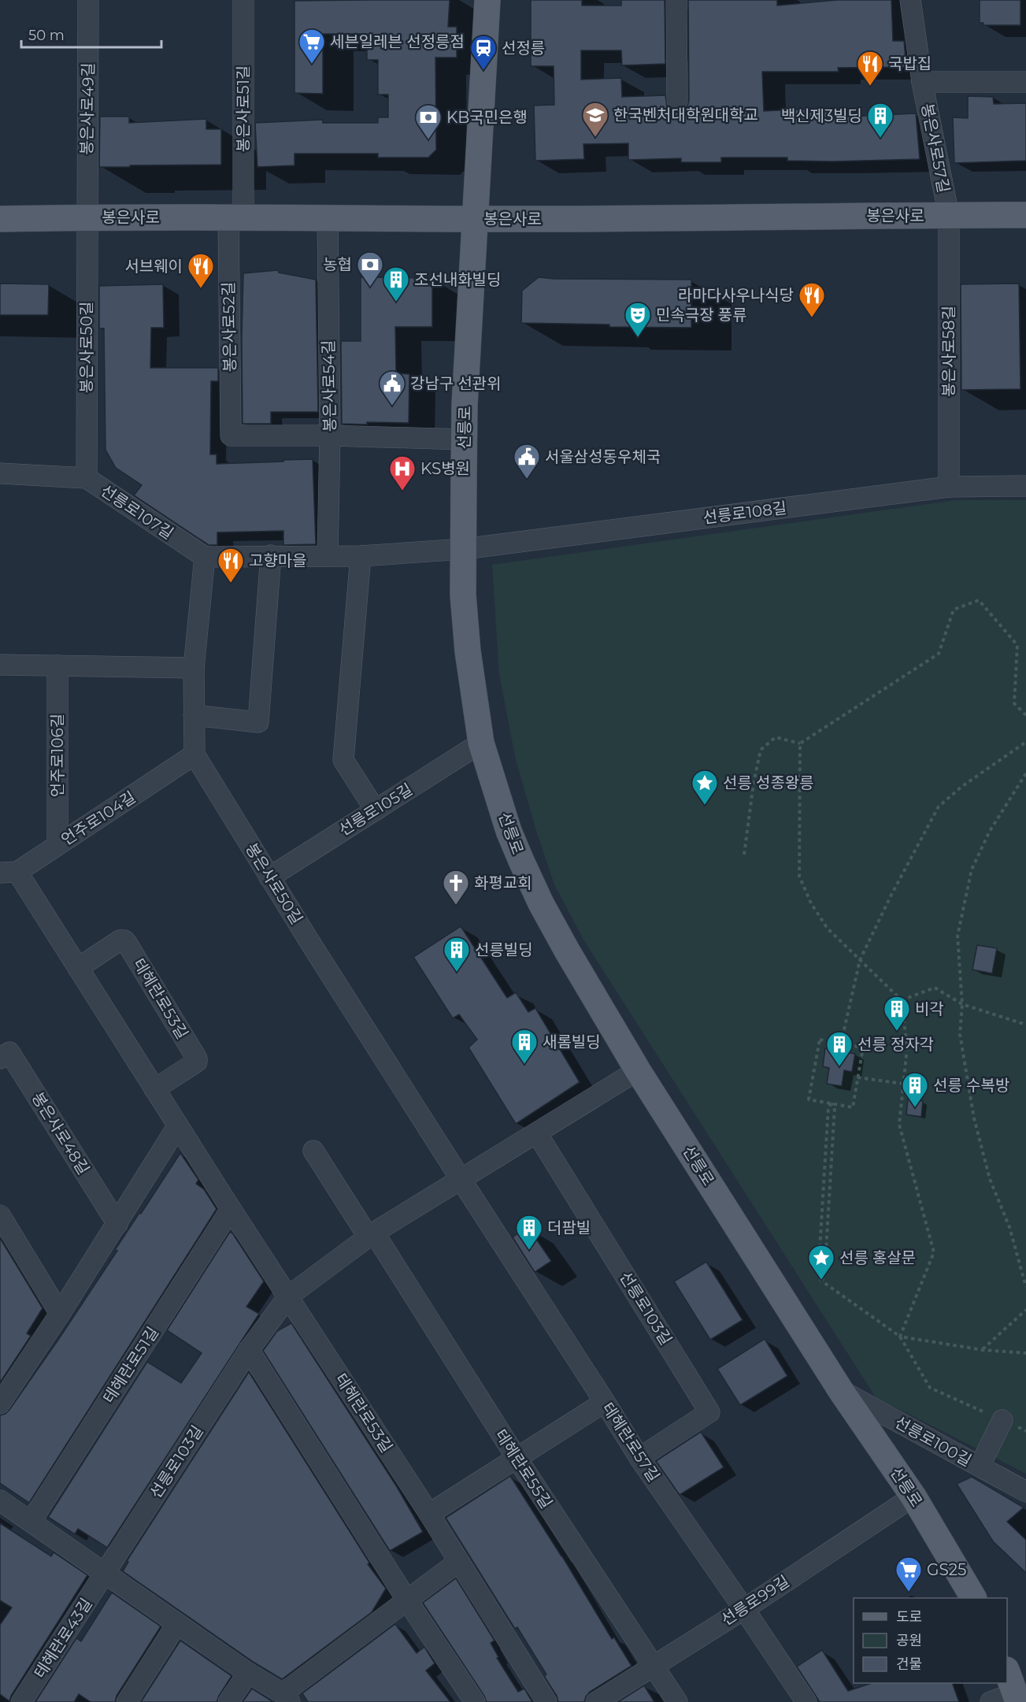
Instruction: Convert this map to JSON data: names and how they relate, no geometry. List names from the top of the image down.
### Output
{
  "streets": {
    "main road": ["봉은사로", "선릉로"],
    "street": [
      "봉은사로49길",
      "봉은사로51길",
      "봉은사로57길",
      "봉은사로52길",
      "봉은사로50길",
      "봉은사로58길",
      "봉은사로54길",
      "선릉로107길",
      "선릉로108길",
      "언주로106길",
      "선릉로105길",
      "언주로104길",
      "테헤란로53길",
      "봉은사로48길",
      "선릉로103길",
      "테헤란로51길",
      "선릉로100길",
      "테헤란로57길",
      "테헤란로55길",
      "선릉로99길",
      "테헤란로43길"
    ]
  },
  "crossings": [
    ["봉은사로49길", "봉은사로"],
    ["봉은사로49길", "봉은사로50길"],
    ["봉은사로51길", "봉은사로"],
    ["봉은사로51길", "봉은사로52길"],
    ["봉은사로57길", "봉은사로"],
    ["봉은사로57길", "봉은사로58길"],
    ["봉은사로", "봉은사로52길"],
    ["봉은사로", "봉은사로50길"],
    ["봉은사로", "봉은사로58길"],
    ["봉은사로", "봉은사로54길"],
    ["봉은사로", "선릉로"],
    ["봉은사로52길", "봉은사로54길"],
    ["봉은사로50길", "선릉로107길"],
    ["봉은사로50길", "선릉로105길"],
    ["봉은사로50길", "언주로104길"],
    ["봉은사로50길", "선릉로103길"],
    ["봉은사로50길", "테헤란로57길"],
    ["봉은사로58길", "선릉로108길"],
    ["선릉로", "선릉로108길"],
    ["선릉로", "선릉로105길"],
    ["선릉로", "선릉로103길"],
    ["선릉로", "선릉로100길"],
    ["선릉로", "선릉로99길"],
    ["언주로106길", "언주로104길"],
    ["언주로104길", "테헤란로53길"],
    ["테헤란로53길", "선릉로103길"],
    ["테헤란로53길", "테헤란로51길"],
    ["선릉로103길", "테헤란로57길"],
    ["선릉로103길", "테헤란로55길"],
    ["선릉로103길", "테헤란로43길"],
    ["테헤란로57길", "선릉로99길"],
    ["테헤란로55길", "선릉로99길"]
  ],
  "places": {
    "supermarket": ["세븐일레븐 선정릉점", "GS25"],
    "station": ["선정릉"],
    "restaurant": [
      "국밥집",
      "서브웨이",
      "라마다사우나식당",
      "고향마을"
    ],
    "school or university": ["한국벤처대학원대학교"],
    "building": [
      "백신제3빌딩",
      "조선내화빌딩",
      "선릉빌딩",
      "비각",
      "새롬빌딩",
      "선릉 정자각",
      "선릉 수복방",
      "더팜빌"
    ],
    "bank": ["KB국민은행", "농협"],
    "theatre": ["민속극장 풍류"],
    "public building": ["강남구 선관위", "서울삼성동우체국"],
    "hospital": ["KS병원"],
    "place": ["선릉 성종왕릉", "선릉 홍살문"],
    "church": ["화평교회"]
  },
  "legend": ["도로", "공원", "건물"],
  "scale_bar": "50 m"
}
